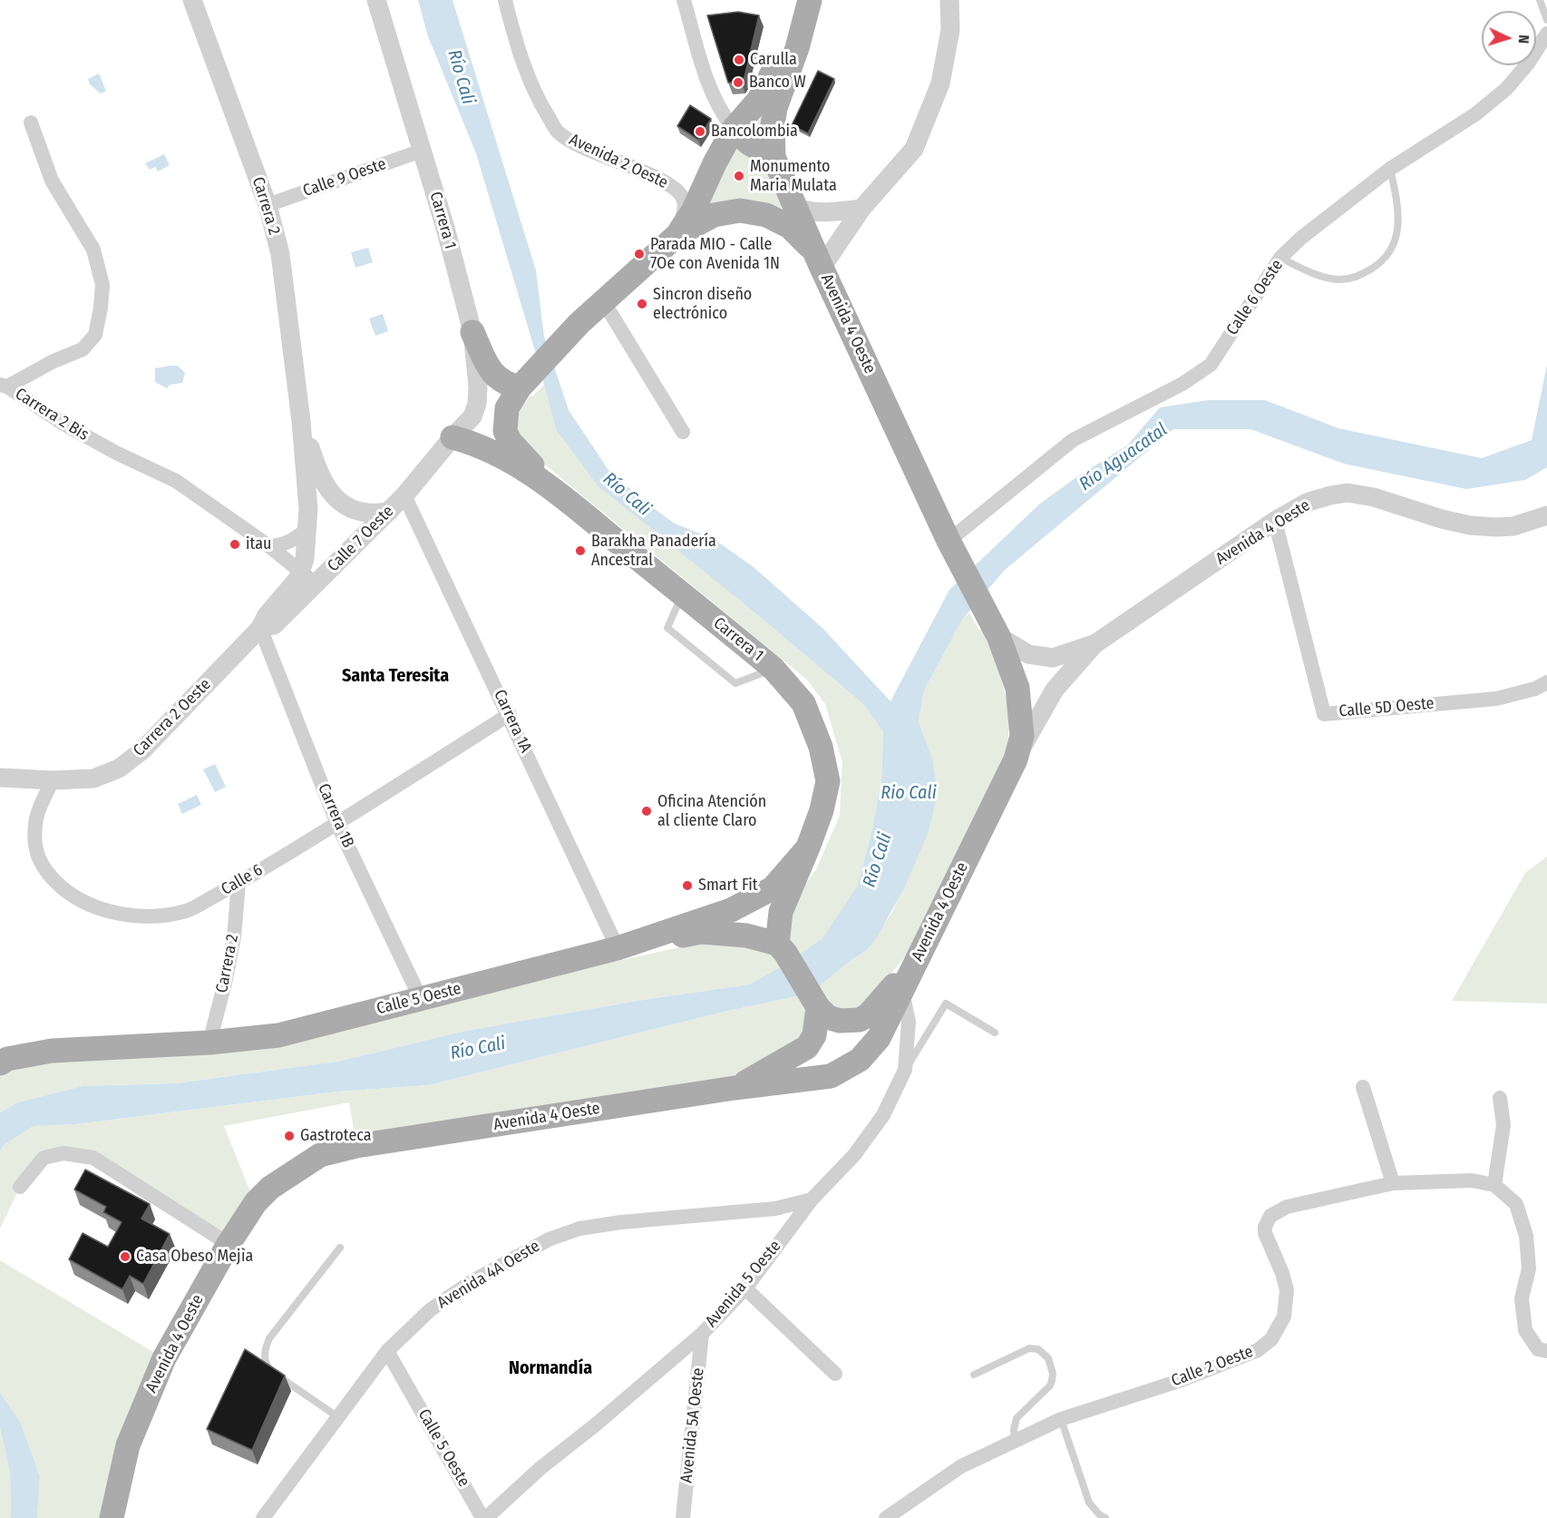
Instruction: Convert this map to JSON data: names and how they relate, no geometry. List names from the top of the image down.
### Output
{
  "streets": {
    "main road": ["Carrera 1", "Avenida 4 Oeste", "Calle 5 Oeste"],
    "street": [
      "Avenida 2 Oeste",
      "Calle 9 Oeste",
      "Carrera 2",
      "Calle 6 Oeste",
      "Carrera 2 Bis",
      "Calle 7 Oeste",
      "Calle 5D Oeste",
      "Carrera 2 Oeste",
      "Carrera 1A",
      "Carrera 1B",
      "Calle 6",
      "Avenida 4A Oeste",
      "Avenida 5 Oeste",
      "Calle 2 Oeste",
      "Avenida 5A Oeste"
    ]
  },
  "crossings": [
    ["Calle 9 Oeste", "Carrera 2"],
    ["Calle 9 Oeste", "Carrera 1"],
    ["Carrera 2", "Carrera 2 Bis"],
    ["Carrera 2", "Calle 7 Oeste"],
    ["Carrera 2", "Carrera 2 Oeste"],
    ["Carrera 2", "Calle 6"],
    ["Carrera 2", "Calle 5 Oeste"],
    ["Carrera 1", "Calle 7 Oeste"],
    ["Carrera 1", "Calle 5 Oeste"],
    ["Calle 6 Oeste", "Avenida 4 Oeste"],
    ["Avenida 4 Oeste", "Calle 5D Oeste"],
    ["Avenida 4 Oeste", "Avenida 5 Oeste"],
    ["Carrera 2 Bis", "Calle 7 Oeste"],
    ["Carrera 2 Bis", "Carrera 2 Oeste"],
    ["Calle 7 Oeste", "Carrera 2 Oeste"],
    ["Calle 7 Oeste", "Carrera 1A"],
    ["Carrera 2 Oeste", "Carrera 1B"],
    ["Carrera 2 Oeste", "Calle 6"],
    ["Carrera 1A", "Calle 6"],
    ["Carrera 1A", "Calle 5 Oeste"],
    ["Carrera 1B", "Calle 6"],
    ["Carrera 1B", "Calle 5 Oeste"],
    ["Calle 5 Oeste", "Avenida 4A Oeste"],
    ["Calle 5 Oeste", "Avenida 5 Oeste"],
    ["Avenida 4A Oeste", "Avenida 5 Oeste"],
    ["Avenida 5 Oeste", "Avenida 5A Oeste"]
  ],
  "districts": ["Santa Teresita", "Normandía"],
  "water": ["Río Cali", "Río Aguacatal", "Rio Cali"],
  "places": [
    "Carulla",
    "Banco W",
    "Bancolombia",
    "Monumento Maria Mulata",
    "Parada MIO - Calle 7Oe con Avenida 1N",
    "Sincron diseño electrónico",
    "itau",
    "Barakha Panadería Ancestral",
    "Oficina Atención al cliente Claro",
    "Smart Fit",
    "Gastroteca",
    "Casa Obeso Mejìa"
  ],
  "north": "right"
}
